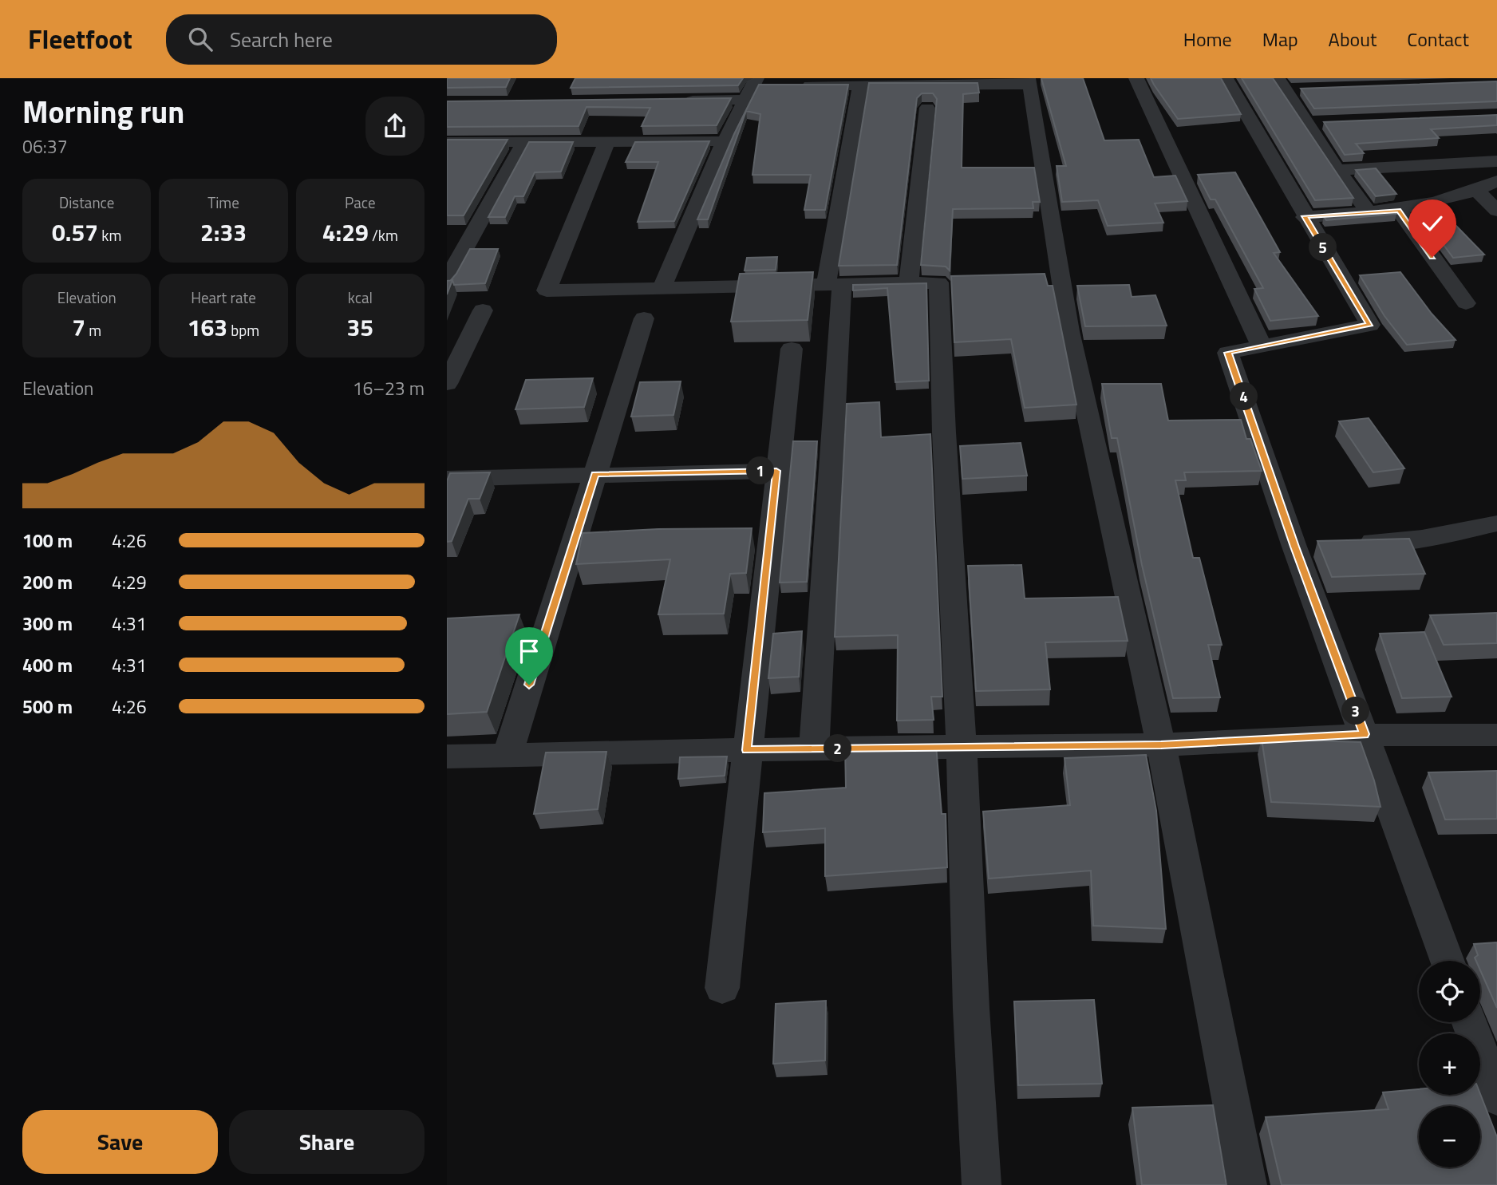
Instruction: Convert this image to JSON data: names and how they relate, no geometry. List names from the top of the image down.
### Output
{
  "page": {
    "header": "Fleetfoot",
    "search": "Search here",
    "nav": [
      "Home",
      "Map",
      "About",
      "Contact"
    ],
    "heading": ["Morning run", "06:37"],
    "stats": [
      ["Distance", "0.57 km"],
      ["Time", "2:33"],
      ["Pace", "4:29 /km"],
      ["Elevation", "7 m"],
      ["Heart rate", "163 bpm"],
      ["kcal", "35"]
    ],
    "pins": [
      "5",
      "4",
      "1",
      "3",
      "2"
    ],
    "chart": ["Elevation", "16–23 m"],
    "list": [
      {
        "name": "100 m",
        "note": "4:26"
      },
      {
        "name": "200 m",
        "note": "4:29"
      },
      {
        "name": "300 m",
        "note": "4:31"
      },
      {
        "name": "400 m",
        "note": "4:31"
      },
      {
        "name": "500 m",
        "note": "4:26"
      }
    ],
    "map_buttons": ["+", "−"],
    "buttons": ["Save", "Share"]
  }
}
